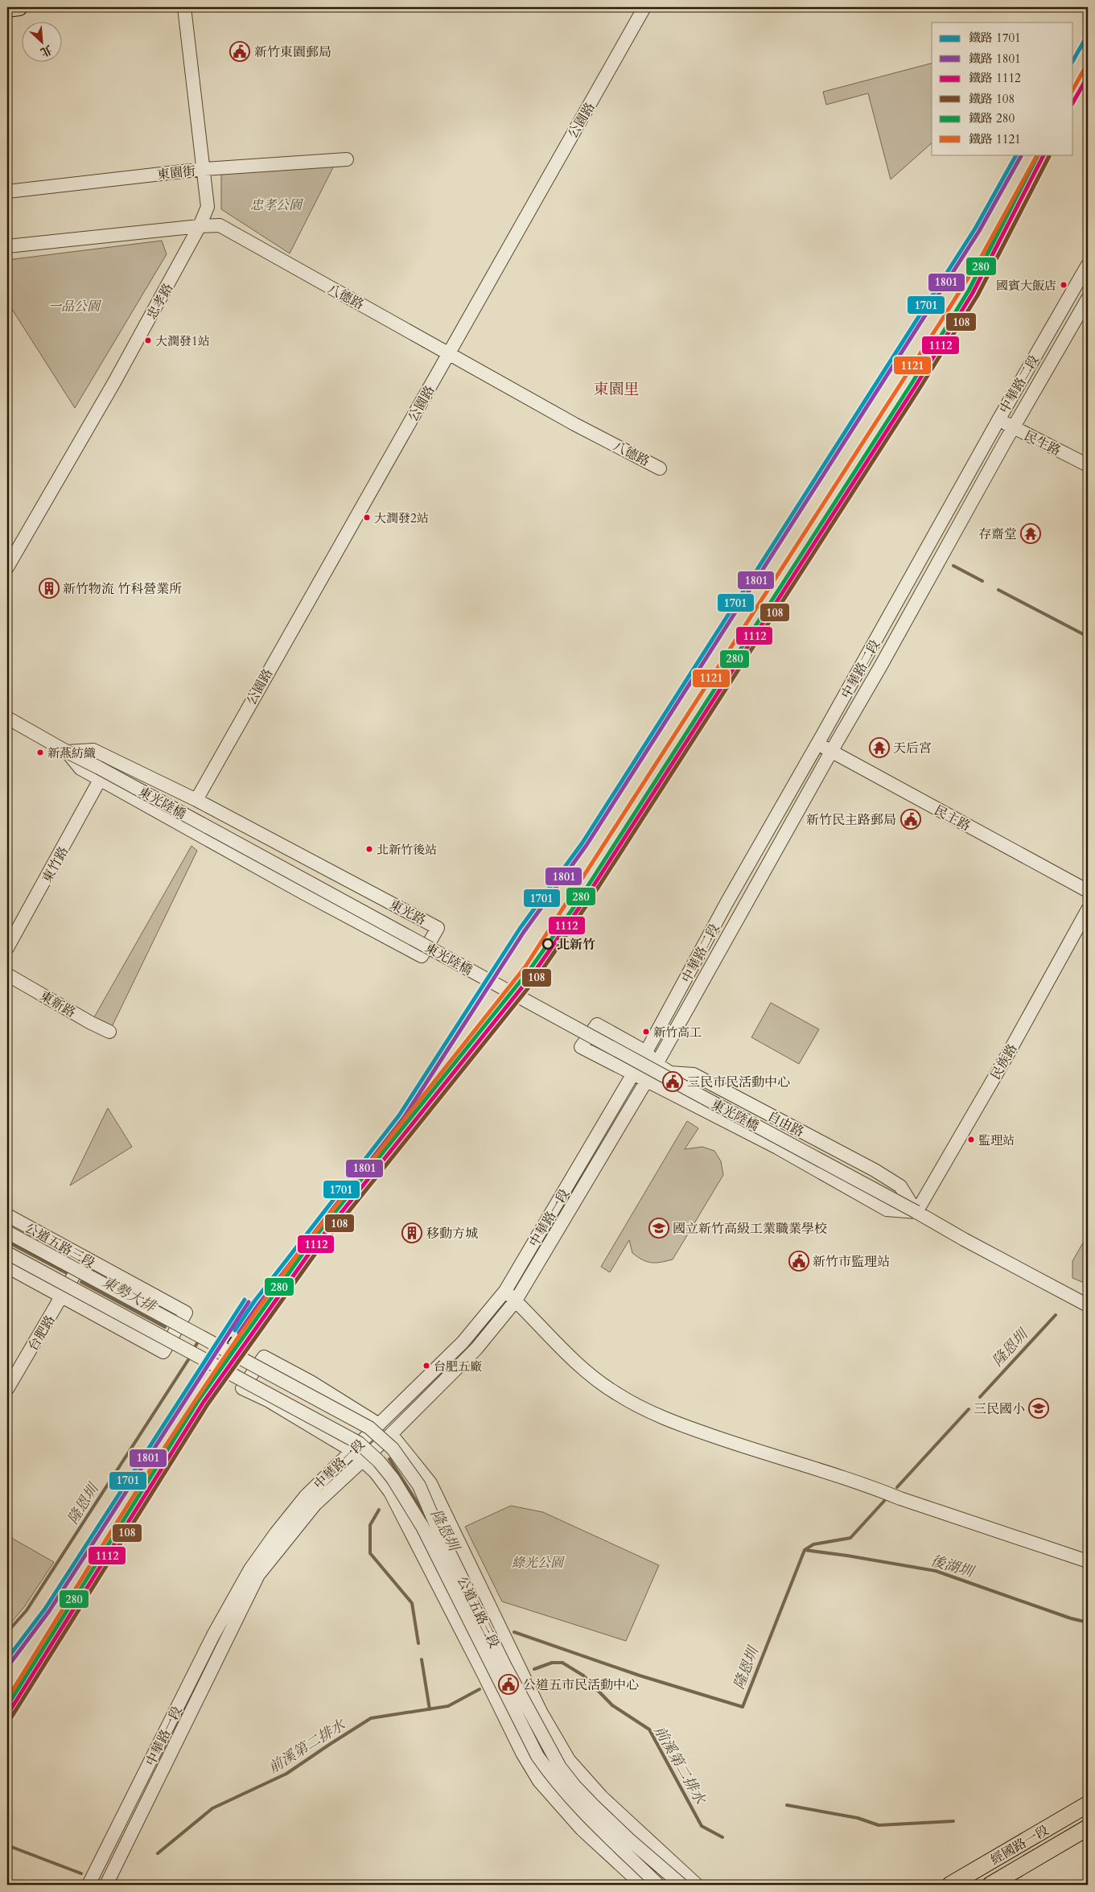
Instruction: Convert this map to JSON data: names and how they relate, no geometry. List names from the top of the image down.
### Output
{
  "streets": {
    "main road": ["經國路一段"],
    "street": [
      "公園路",
      "東園街",
      "八德路",
      "忠孝路",
      "中華路二段",
      "民生路",
      "東光陸橋",
      "民主路",
      "東竹路",
      "東光路",
      "東新路",
      "民族路",
      "自由路",
      "中華路一段",
      "公道五路三段",
      "台肥路"
    ]
  },
  "crossings": [
    ["公園路", "八德路"],
    ["公園路", "東光路"],
    ["東園街", "忠孝路"],
    ["八德路", "忠孝路"],
    ["中華路二段", "民生路"],
    ["中華路二段", "民主路"],
    ["中華路二段", "自由路"],
    ["中華路二段", "中華路一段"],
    ["東光陸橋", "東光路"],
    ["東光陸橋", "民族路"],
    ["東光陸橋", "自由路"],
    ["東竹路", "東光路"],
    ["民族路", "自由路"],
    ["自由路", "中華路一段"],
    ["中華路一段", "公道五路三段"],
    ["公道五路三段", "台肥路"]
  ],
  "districts": ["東園里"],
  "water": [
    "東勢大排",
    "隆恩圳",
    "後湖圳",
    "前溪第二排水"
  ],
  "parks": ["忠孝公園", "一品公園", "綠光公園"],
  "places": {
    "public building": [
      "新竹東園郵局",
      "新竹民主路郵局",
      "三民市民活動中心",
      "新竹市監理站",
      "公道五市民活動中心"
    ],
    "other": [
      "國賓大飯店",
      "大潤發1站",
      "大潤發2站",
      "新燕紡織",
      "北新竹後站",
      "北新竹",
      "新竹高工",
      "監理站",
      "台肥五廠"
    ],
    "temple": ["存齋堂", "天后宮"],
    "building": ["新竹物流 竹科營業所", "移動方城"],
    "school or university": ["國立新竹高級工業職業學校", "三民國小"]
  },
  "lines": [
    "rail line 1701",
    "rail line 1121",
    "rail line 1112",
    "rail line 280",
    "rail line 1801",
    "rail line 108"
  ],
  "legend": [
    "鐵路 1701",
    "鐵路 1801",
    "鐵路 1112",
    "鐵路 108",
    "鐵路 280",
    "鐵路 1121"
  ],
  "north": "bottom right"
}
